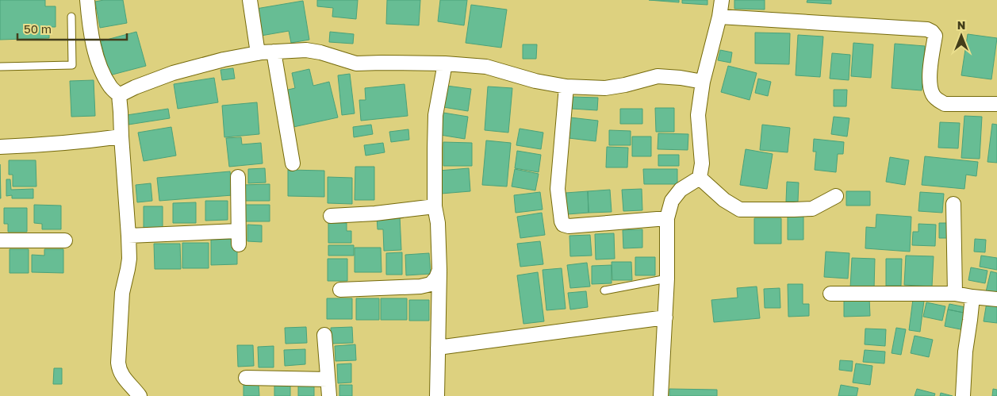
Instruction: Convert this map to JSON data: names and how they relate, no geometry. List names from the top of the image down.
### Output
{
  "scale_bar": "50 m",
  "north": "top"
}
